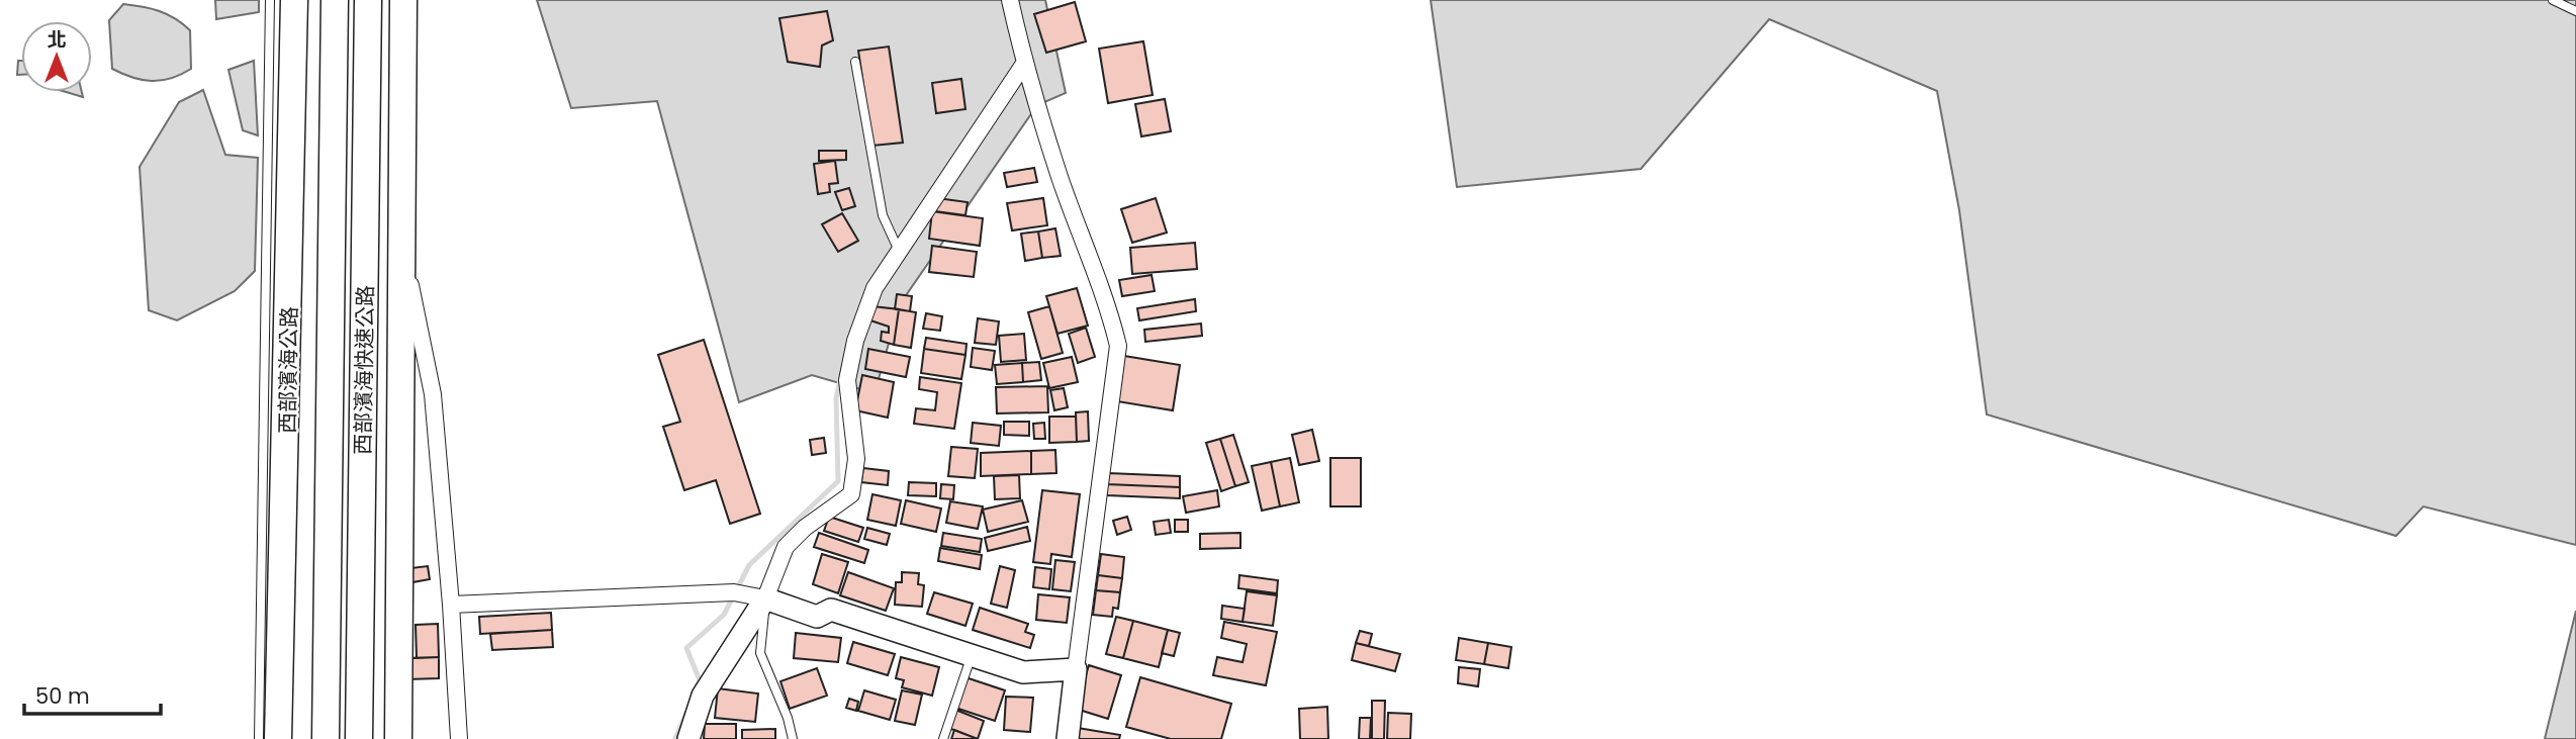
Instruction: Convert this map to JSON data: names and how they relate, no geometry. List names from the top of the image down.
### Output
{
  "streets": {
    "main road": ["西部濱海公路", "西部濱海快速公路"]
  },
  "scale_bar": "50 m",
  "north": "top"
}
